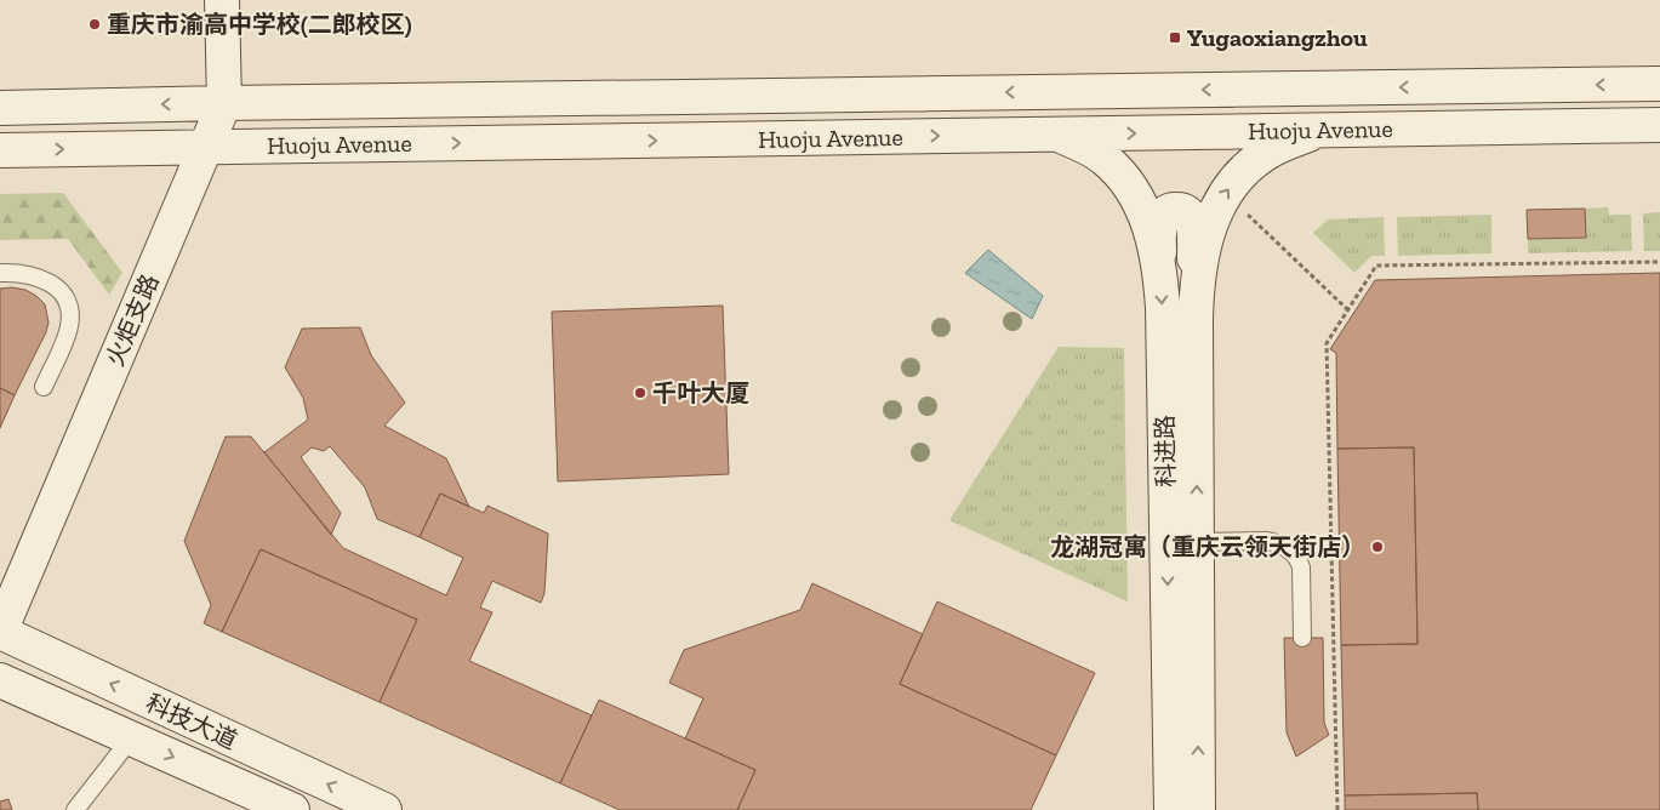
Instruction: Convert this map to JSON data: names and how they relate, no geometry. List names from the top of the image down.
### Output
{
  "streets": {
    "main road": [
      "Huoju Avenue",
      "火炬支路",
      "科进路",
      "科技大道"
    ]
  },
  "crossings": [
    ["Huoju Avenue", "火炬支路"],
    ["Huoju Avenue", "科进路"],
    ["火炬支路", "科技大道"]
  ],
  "places": {
    "other": ["重庆市渝高中学校(二郎校区)", "千叶大厦", "龙湖冠寓（重庆云领天街店）"],
    "transit": ["Yugaoxiangzhou"]
  }
}
